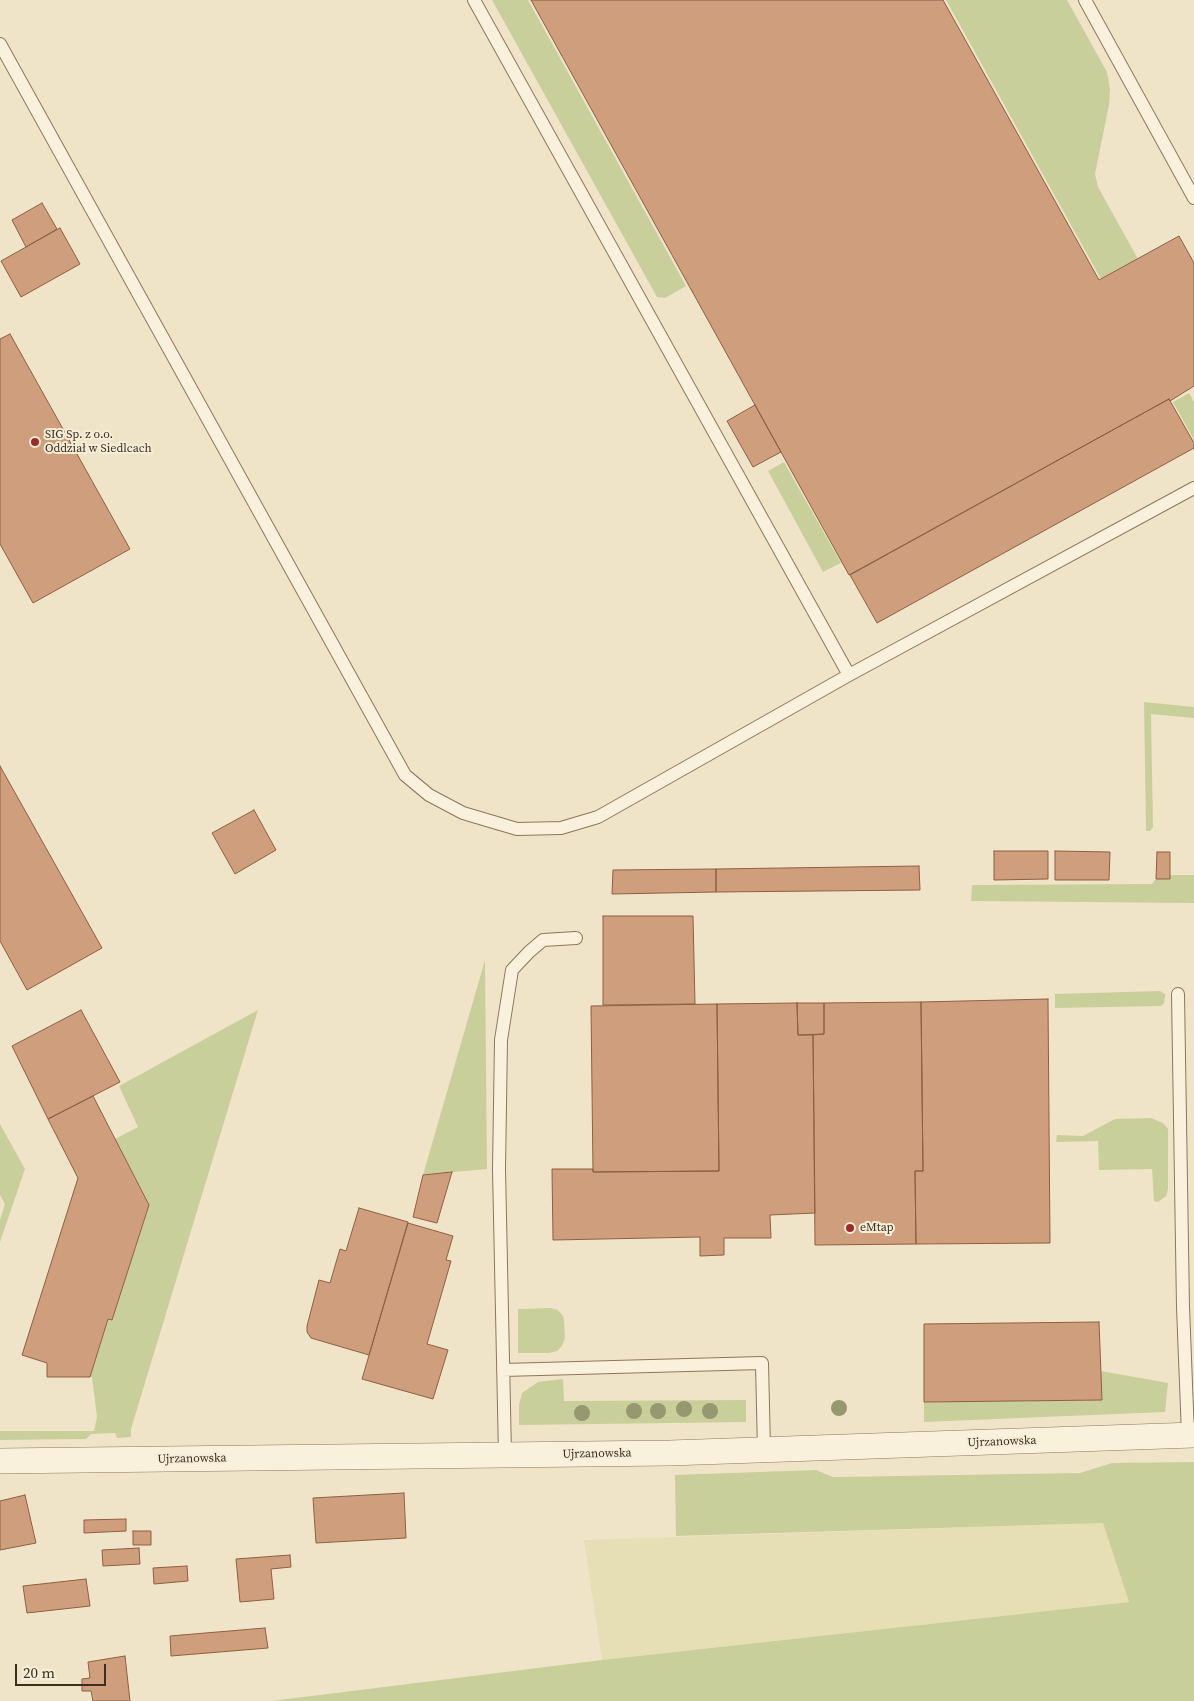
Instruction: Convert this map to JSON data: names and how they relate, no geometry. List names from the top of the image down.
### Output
{
  "streets": {
    "street": ["Ujrzanowska"]
  },
  "places": ["SIG Sp. z o.o. Oddział w Siedlcach", "eMtap"],
  "scale_bar": "20 m"
}
